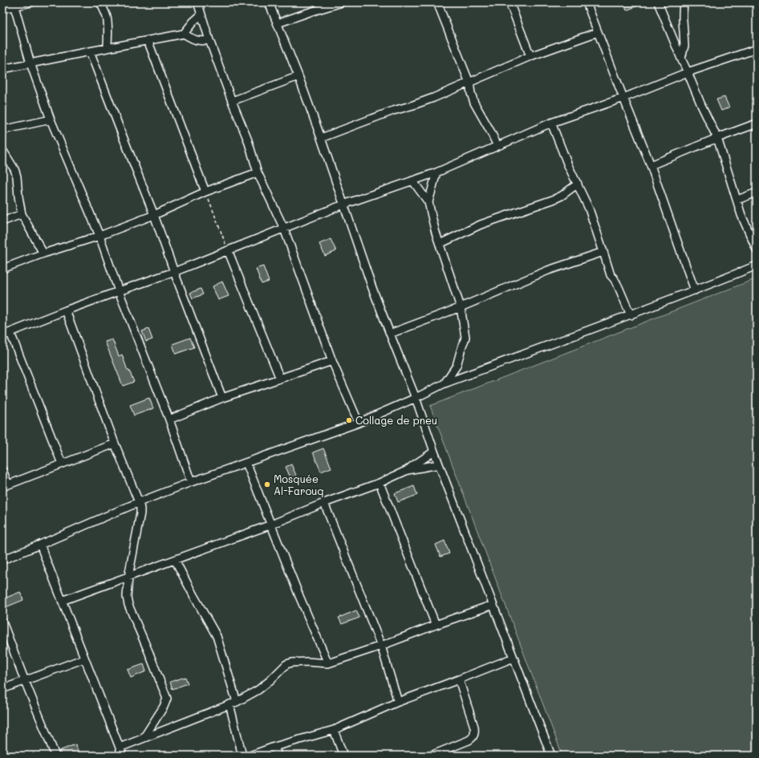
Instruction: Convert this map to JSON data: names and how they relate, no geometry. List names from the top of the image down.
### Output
{
  "places": ["Collage de pneu", "Mosquée Al-Farouq"]
}
